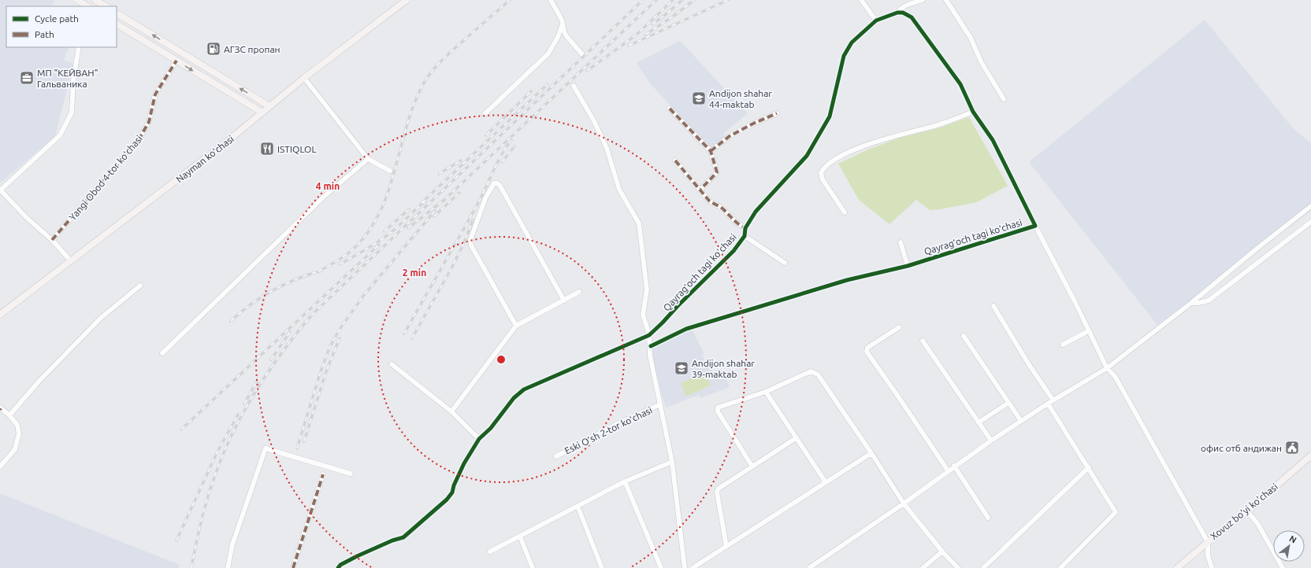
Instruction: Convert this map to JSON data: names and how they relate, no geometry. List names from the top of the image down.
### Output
{
  "streets": {
    "main road": ["Nayman koʻchasi", "Xovuz bo‘yi ko'chasi"],
    "street": ["Yangi Obod 4-tor koʻchasi", "Qayragʻoch tagi koʻchasi", "Eski Oʻsh 2-tor koʻchasi"]
  },
  "places": {
    "fuel station": ["АГЗС пропан"],
    "office": ["МП \"КЕЙВАН\" Гальваника"],
    "school or university": ["Andijon shahar 44-maktab", "Andijon shahar 39-maktab"],
    "restaurant": ["ISTIQLOL"],
    "public building": ["офис отб андижан"]
  },
  "legend": ["Cycle path", "Path"],
  "north": "top right",
  "rings": ["4 min", "2 min"]
}
